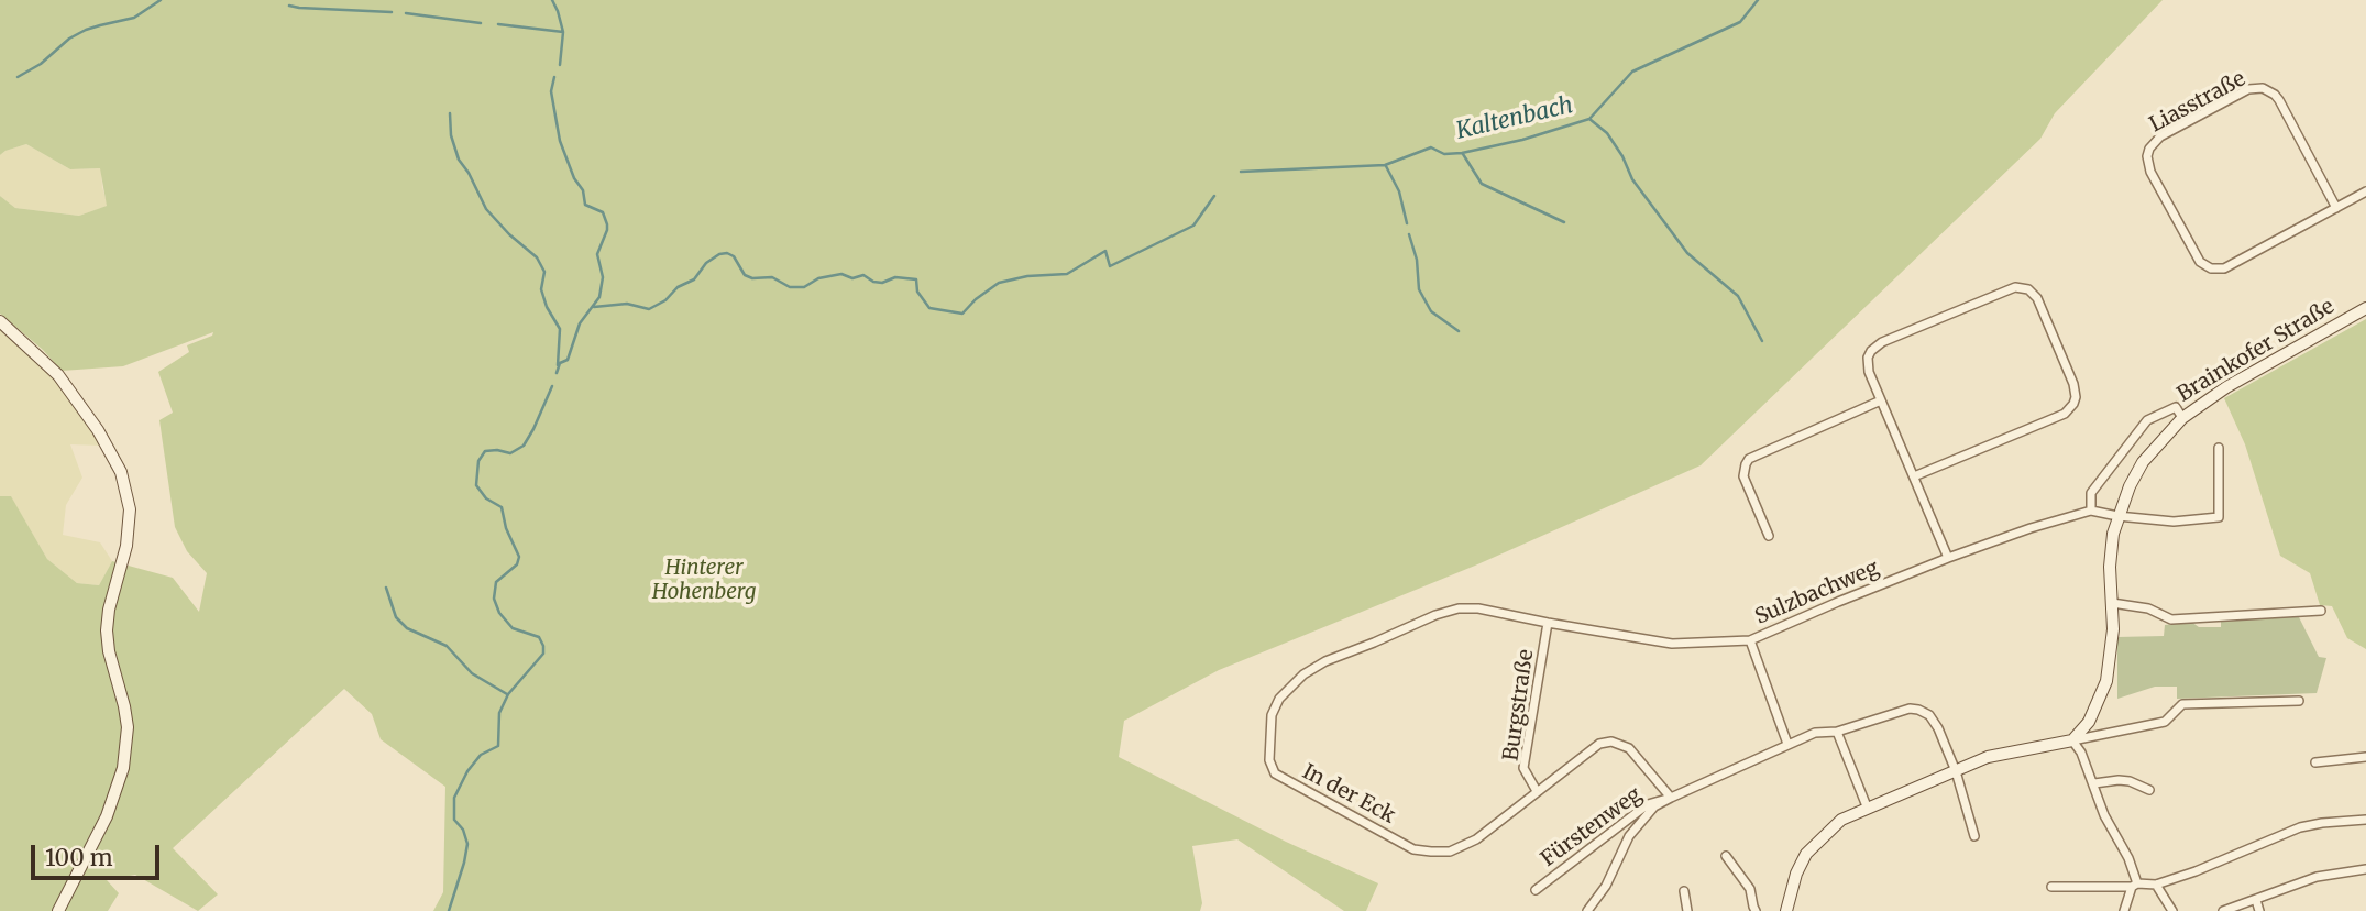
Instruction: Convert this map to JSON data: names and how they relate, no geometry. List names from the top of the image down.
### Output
{
  "streets": {
    "main road": ["Brainkofer Straße"],
    "street": [
      "Liasstraße",
      "Sulzbachweg",
      "Burgstraße",
      "In der Eck",
      "Fürstenweg"
    ]
  },
  "crossings": [
    ["Brainkofer Straße", "Sulzbachweg"],
    ["Sulzbachweg", "Burgstraße"],
    ["Sulzbachweg", "In der Eck"],
    ["Burgstraße", "In der Eck"],
    ["In der Eck", "Fürstenweg"]
  ],
  "water": ["Kaltenbach"],
  "parks": ["Hinterer Hohenberg"],
  "scale_bar": "100 m"
}
